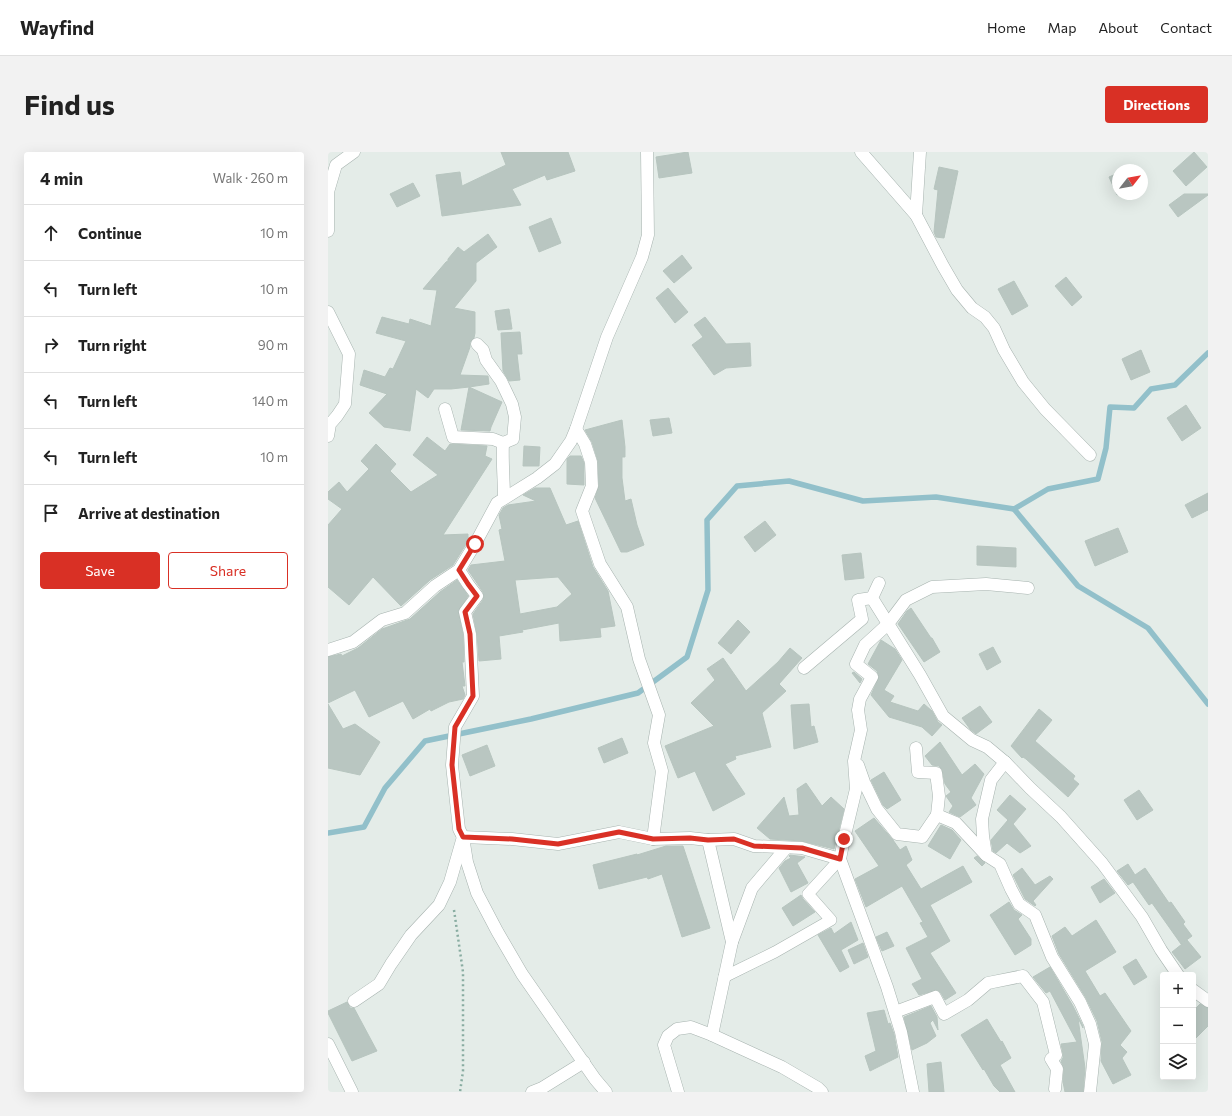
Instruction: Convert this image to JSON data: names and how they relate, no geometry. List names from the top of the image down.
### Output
{
  "north": "top right",
  "page": {
    "header": "Wayfind",
    "nav": [
      "Home",
      "Map",
      "About",
      "Contact"
    ],
    "buttons": [
      "Directions",
      ["Save", "Share"]
    ],
    "title": "Find us",
    "heading": ["4 min", "Walk · 260 m"],
    "list": [
      ["Continue", "10 m"],
      ["Turn left", "10 m"],
      ["Turn right", "90 m"],
      ["Turn left", "140 m"],
      ["Turn left", "10 m"],
      "Arrive at destination"
    ],
    "map_buttons": ["+", "−"]
  }
}
